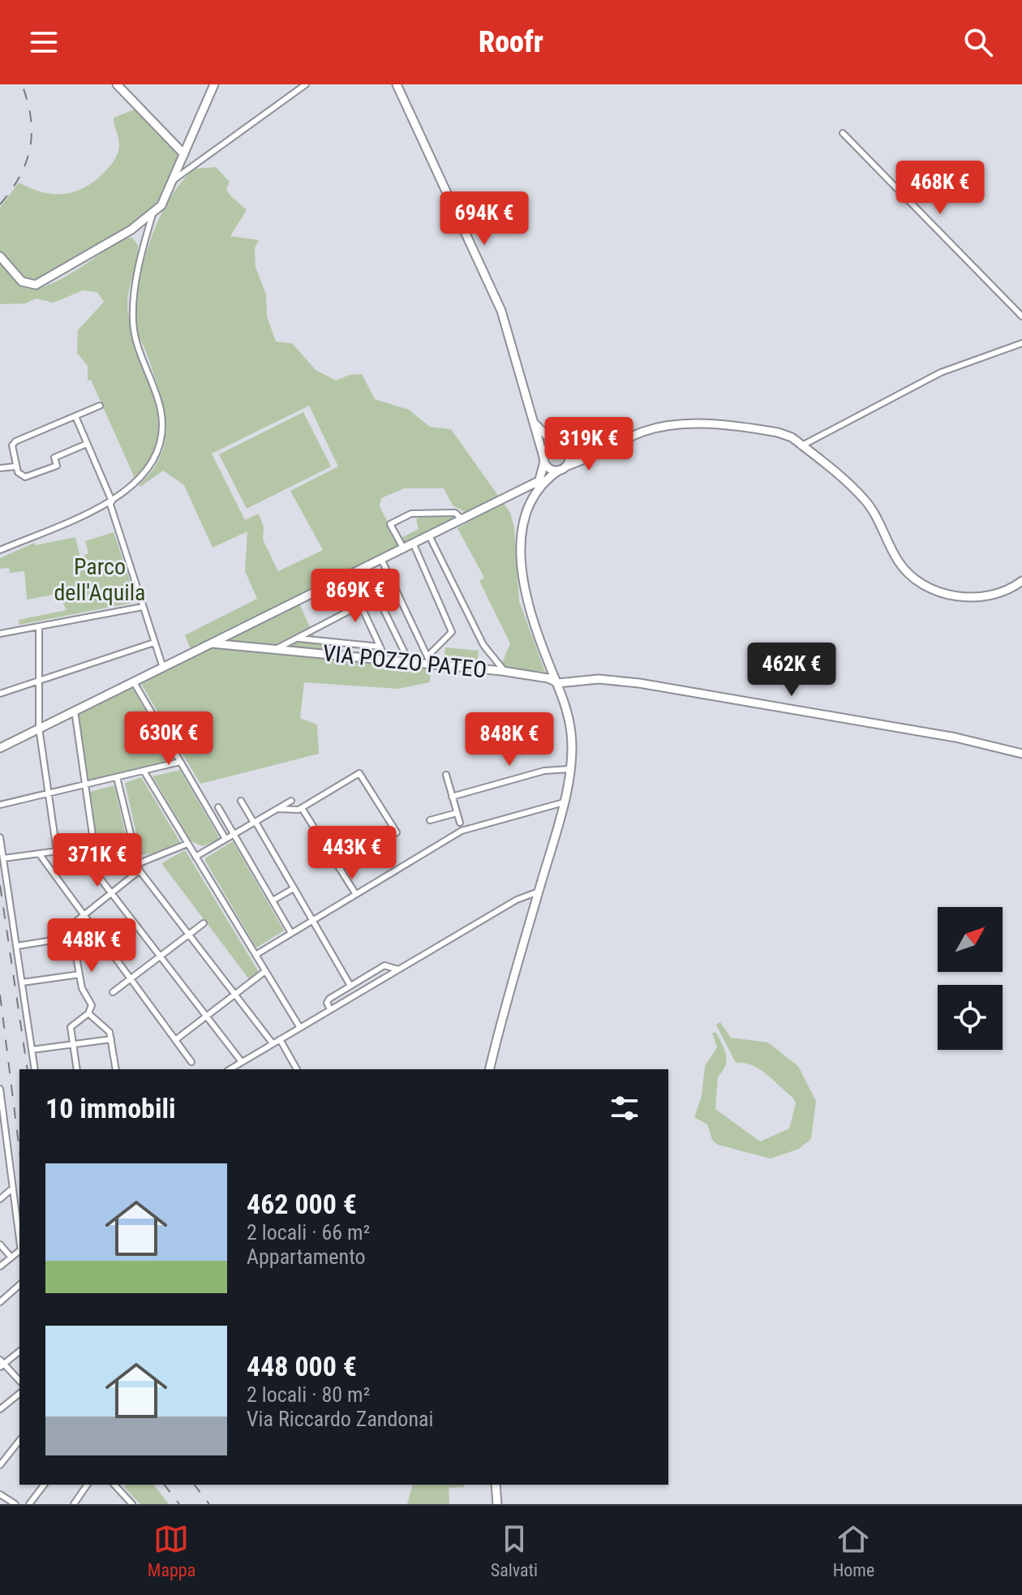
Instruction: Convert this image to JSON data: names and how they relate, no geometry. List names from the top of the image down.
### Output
{
  "streets": {
    "street": ["VIA POZZO PATEO"]
  },
  "parks": ["Parco dell'Aquila"],
  "north": "top right",
  "page": {
    "header": "Roofr",
    "price": [
      "468K €",
      "694K €",
      "319K €",
      "869K €",
      "462K €",
      "630K €",
      "848K €",
      "443K €",
      "371K €",
      "448K €"
    ],
    "heading": "10 immobili",
    "list": [
      {
        "name": "462 000 €",
        "note": "2 locali · 66 m² · Appartamento"
      },
      {
        "name": "448 000 €",
        "note": "2 locali · 80 m² · Via Riccardo Zandonai"
      }
    ],
    "tabs": ["Mappa", "Salvati", "Home"]
  }
}
